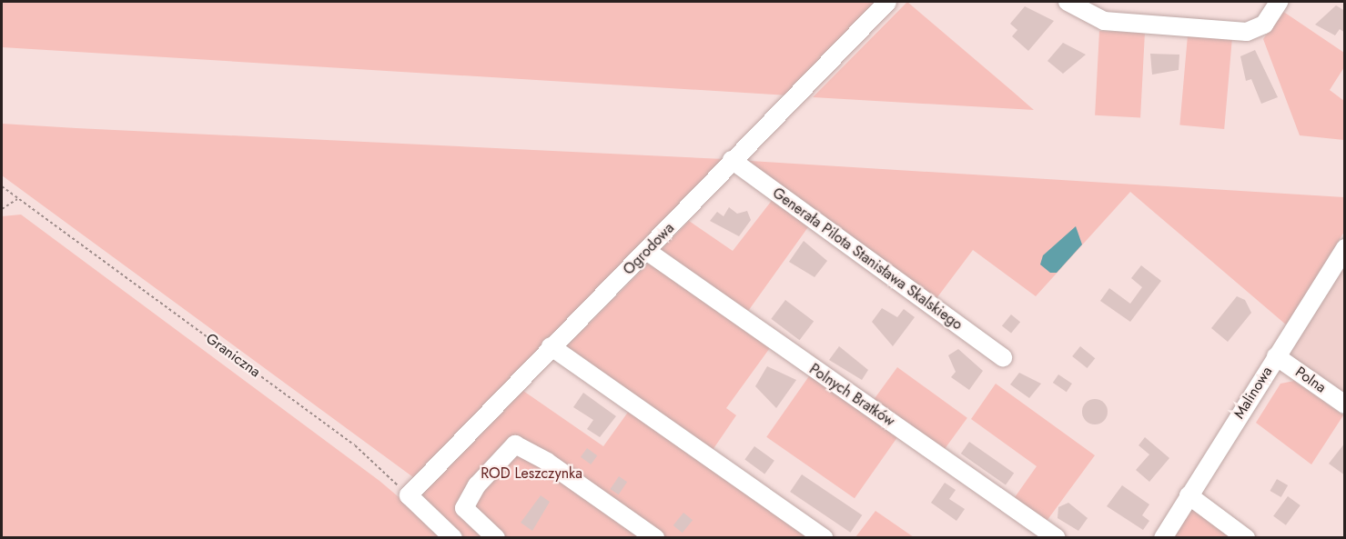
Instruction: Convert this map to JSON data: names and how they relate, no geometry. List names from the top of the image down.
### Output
{
  "streets": {
    "street": [
      "Ogrodowa",
      "Generała Pilota Stanisława Skalskiego",
      "Polna",
      "Malinowa",
      "Polnych Bratków"
    ],
    "path": ["Graniczna"]
  },
  "crossings": [
    ["Ogrodowa", "Generała Pilota Stanisława Skalskiego"],
    ["Ogrodowa", "Graniczna"],
    ["Ogrodowa", "Polnych Bratków"],
    ["Polna", "Malinowa"]
  ],
  "parks": ["ROD Leszczynka"]
}
